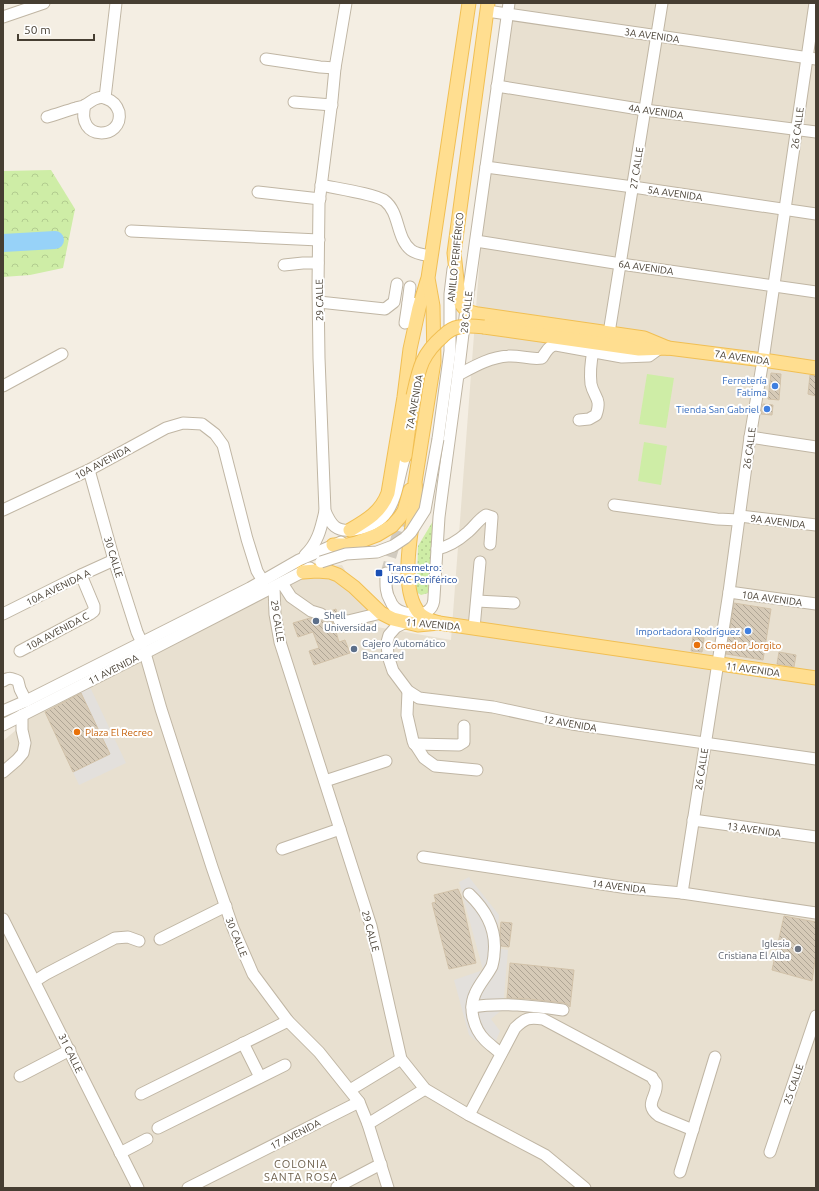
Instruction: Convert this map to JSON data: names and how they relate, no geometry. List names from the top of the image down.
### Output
{
  "streets": {
    "main road": ["ANILLO PERIFÉRICO", "7A AVENIDA", "11 AVENIDA"],
    "street": [
      "3A AVENIDA",
      "4A AVENIDA",
      "26 CALLE",
      "27 CALLE",
      "5A AVENIDA",
      "6A AVENIDA",
      "29 CALLE",
      "28 CALLE",
      "10A AVENIDA",
      "9A AVENIDA",
      "30 CALLE",
      "10A AVENIDA A",
      "10A AVENIDA C",
      "12 AVENIDA",
      "13 AVENIDA",
      "14 AVENIDA",
      "31 CALLE",
      "25 CALLE",
      "17 AVENIDA"
    ]
  },
  "crossings": [
    ["3A AVENIDA", "26 CALLE"],
    ["3A AVENIDA", "27 CALLE"],
    ["3A AVENIDA", "ANILLO PERIFÉRICO"],
    ["3A AVENIDA", "28 CALLE"],
    ["4A AVENIDA", "26 CALLE"],
    ["4A AVENIDA", "27 CALLE"],
    ["4A AVENIDA", "28 CALLE"],
    ["26 CALLE", "5A AVENIDA"],
    ["26 CALLE", "6A AVENIDA"],
    ["26 CALLE", "7A AVENIDA"],
    ["26 CALLE", "10A AVENIDA"],
    ["26 CALLE", "9A AVENIDA"],
    ["26 CALLE", "11 AVENIDA"],
    ["26 CALLE", "12 AVENIDA"],
    ["26 CALLE", "13 AVENIDA"],
    ["26 CALLE", "14 AVENIDA"],
    ["27 CALLE", "5A AVENIDA"],
    ["27 CALLE", "6A AVENIDA"],
    ["27 CALLE", "7A AVENIDA"],
    ["5A AVENIDA", "28 CALLE"],
    ["ANILLO PERIFÉRICO", "29 CALLE"],
    ["ANILLO PERIFÉRICO", "28 CALLE"],
    ["ANILLO PERIFÉRICO", "11 AVENIDA"],
    ["6A AVENIDA", "28 CALLE"],
    ["29 CALLE", "11 AVENIDA"],
    ["28 CALLE", "7A AVENIDA"],
    ["7A AVENIDA", "11 AVENIDA"],
    ["10A AVENIDA", "30 CALLE"],
    ["10A AVENIDA", "11 AVENIDA"],
    ["30 CALLE", "10A AVENIDA A"],
    ["30 CALLE", "11 AVENIDA"],
    ["30 CALLE", "17 AVENIDA"],
    ["10A AVENIDA A", "10A AVENIDA C"],
    ["11 AVENIDA", "12 AVENIDA"]
  ],
  "districts": ["COLONIA SANTA ROSA"],
  "places": {
    "other": [
      "Ferretería Fatima",
      "Tienda San Gabriel",
      "Shell Universidad",
      "Importadora Rodríguez",
      "Comedor Jorgito",
      "Cajero Automático Bancared",
      "Plaza El Recreo",
      "Iglesia Cristiana El Alba"
    ],
    "transit": ["Transmetro: USAC Periférico"]
  },
  "scale_bar": "50 m"
}
